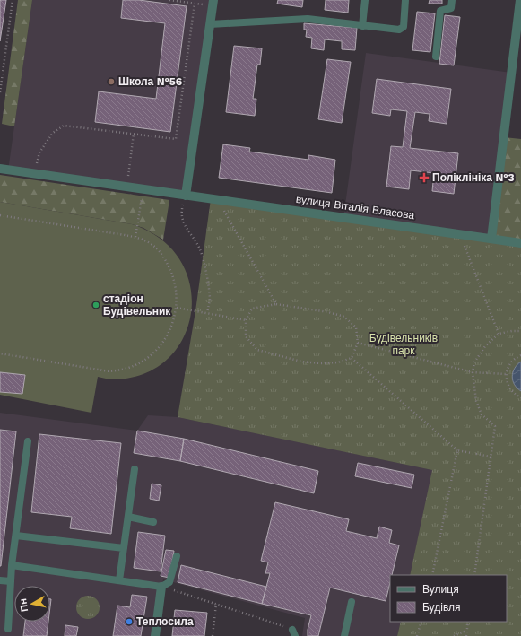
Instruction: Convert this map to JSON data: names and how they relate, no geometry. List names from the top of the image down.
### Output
{
  "streets": {
    "street": ["вулиця Віталія Власова"]
  },
  "parks": ["Будівельників парк"],
  "places": {
    "other": ["Школа №56", "стадіон Будівельник", "Теплосила"],
    "health": ["Поліклініка №3"]
  },
  "legend": ["Вулиця", "Будівля"],
  "north": "left"
}
